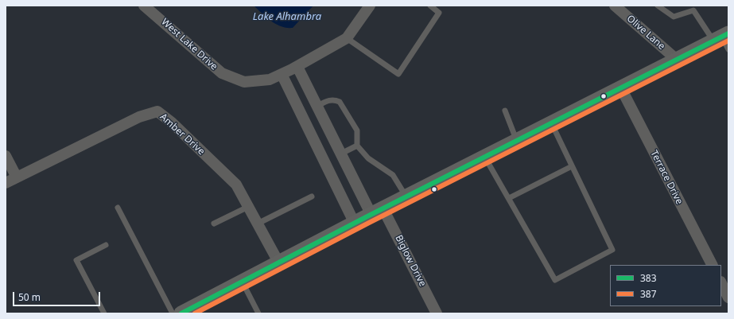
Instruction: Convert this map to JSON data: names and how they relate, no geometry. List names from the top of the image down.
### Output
{
  "streets": {
    "street": [
      "Olive Lane",
      "West Lake Drive",
      "Amber Drive",
      "Terrace Drive",
      "Biglow Drive"
    ]
  },
  "crossings": [
    ["West Lake Drive", "Biglow Drive"]
  ],
  "water": ["Lake Alhambra"],
  "lines": ["transit line 383", "transit line 387"],
  "legend": ["383", "387"],
  "scale_bar": "50 m"
}
